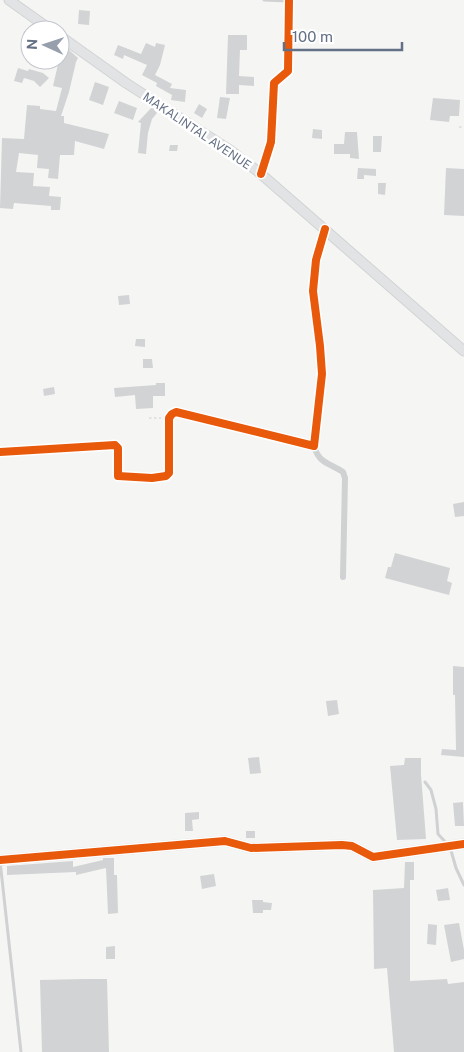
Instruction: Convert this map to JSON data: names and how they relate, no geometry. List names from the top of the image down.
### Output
{
  "streets": {
    "main road": ["MAKALINTAL AVENUE"]
  },
  "scale_bar": "100 m",
  "north": "left"
}
